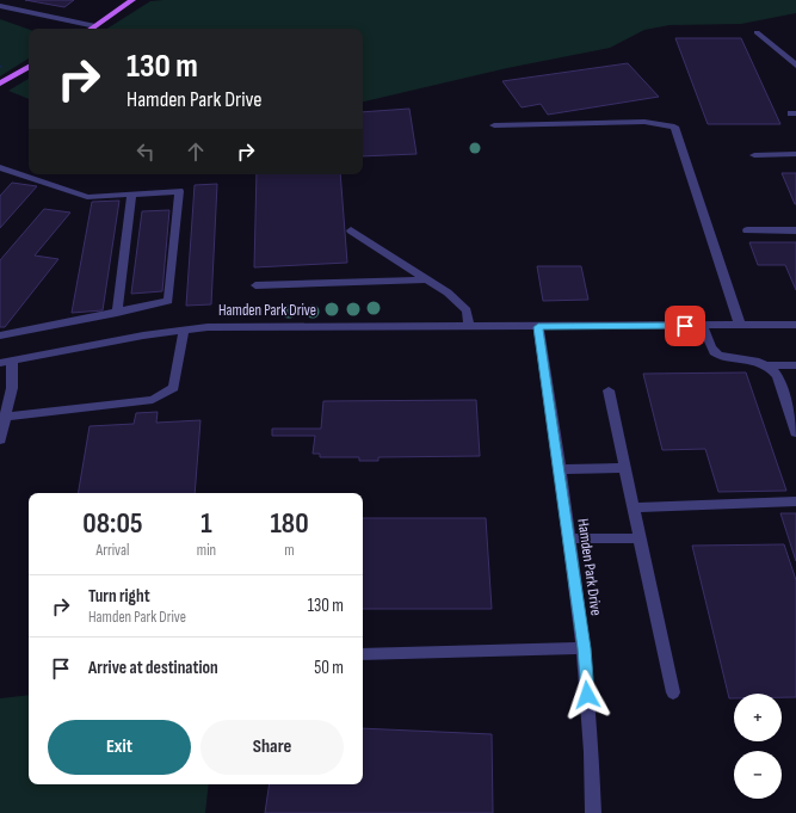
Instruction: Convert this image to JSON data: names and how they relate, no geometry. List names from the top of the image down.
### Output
{
  "streets": {
    "street": ["Hamden Park Drive"]
  },
  "page": {
    "turn": ["130 m", "Hamden Park Drive"],
    "eta": [
      "08:05",
      "Arrival",
      "1",
      "min",
      "180",
      "m"
    ],
    "list": [
      {
        "name": "Turn right",
        "note": "Hamden Park Drive",
        "value": "130 m"
      },
      {
        "name": "Arrive at destination",
        "value": "50 m"
      }
    ],
    "map_buttons": ["+", "−"],
    "buttons": ["Exit", "Share"]
  }
}
